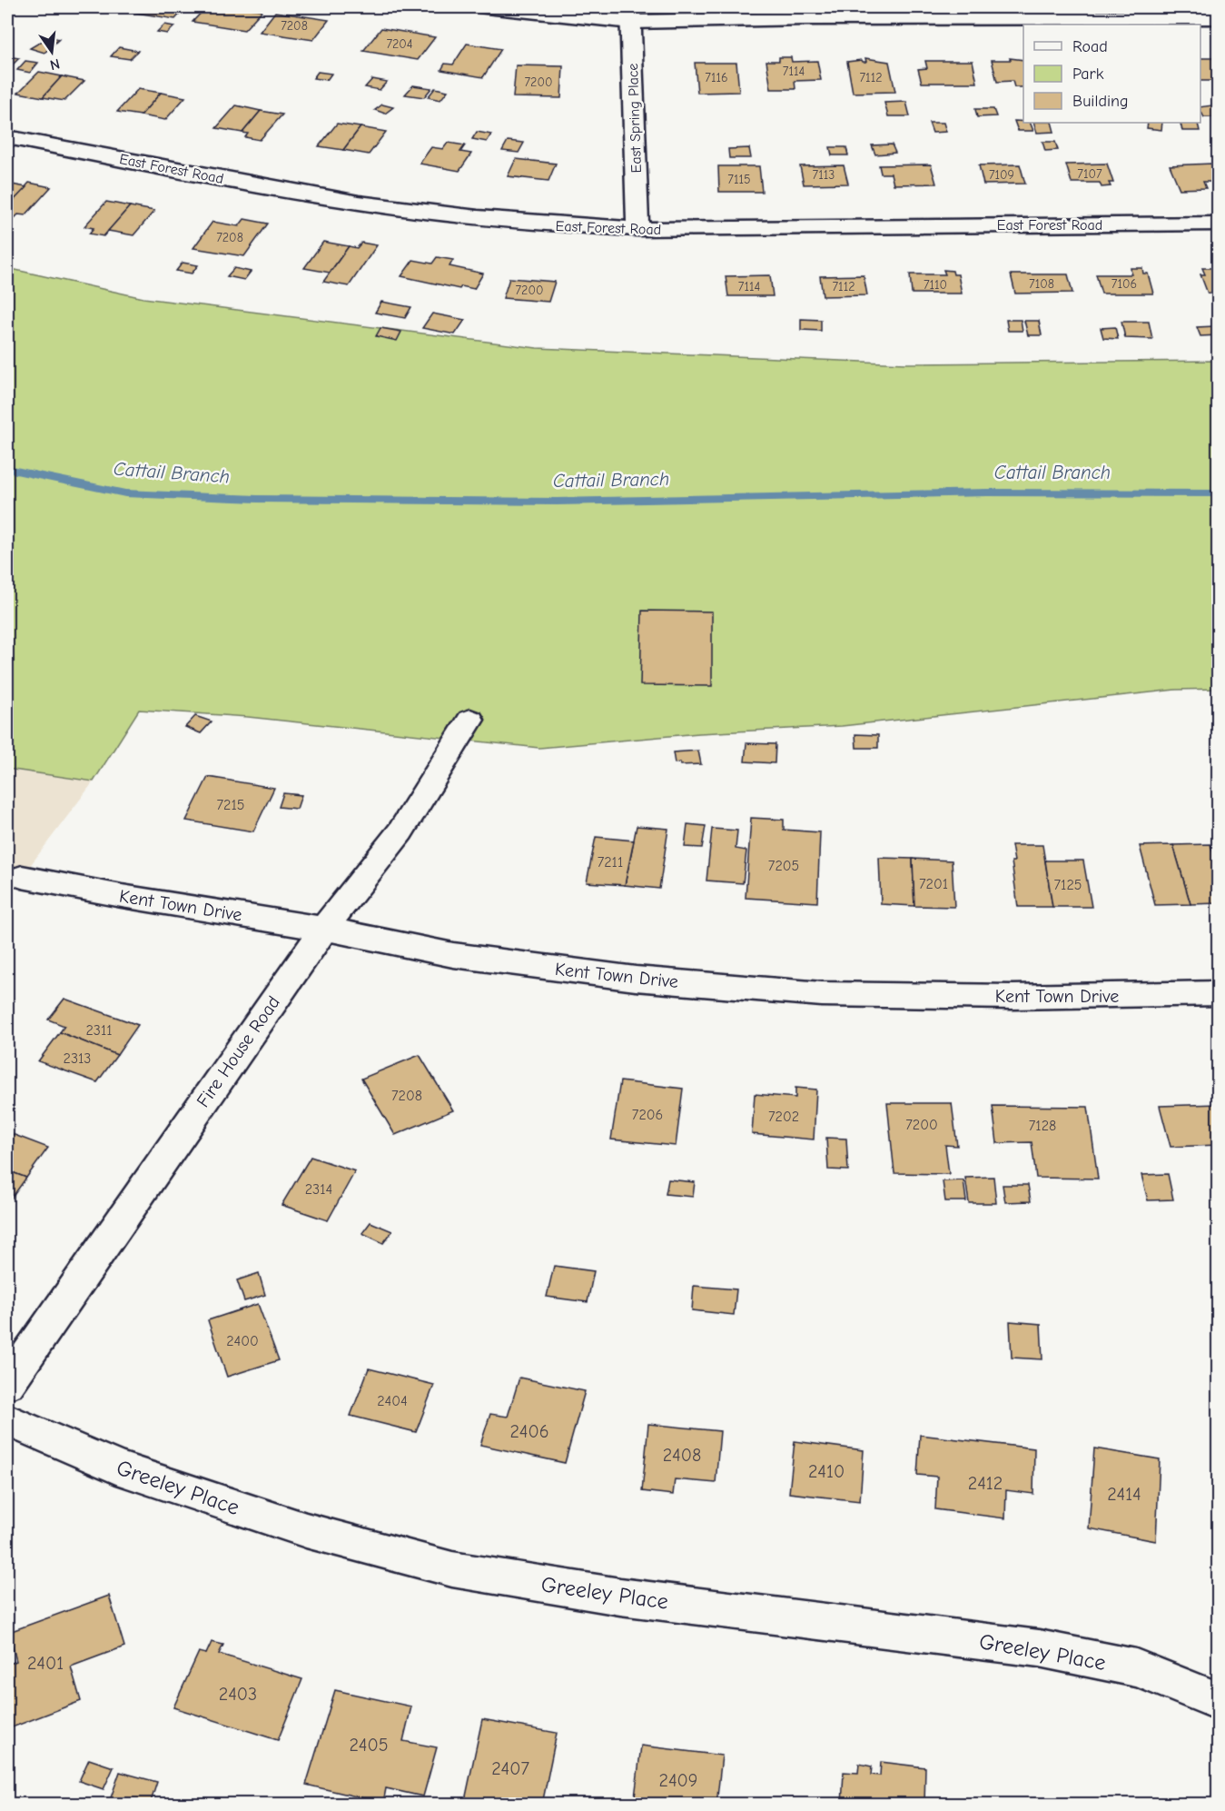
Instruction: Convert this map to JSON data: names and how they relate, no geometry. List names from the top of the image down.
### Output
{
  "streets": {
    "street": [
      "East Spring Place",
      "East Forest Road",
      "Kent Town Drive",
      "Fire House Road",
      "Greeley Place"
    ]
  },
  "crossings": [
    ["East Spring Place", "East Forest Road"],
    ["Kent Town Drive", "Fire House Road"]
  ],
  "water": ["Cattail Branch"],
  "house_numbers": [
    "7208",
    "7204",
    "7114",
    "7116",
    "7112",
    "7200",
    "7107",
    "7113",
    "7109",
    "7115",
    "7208",
    "7108",
    "7106",
    "7110",
    "7114",
    "7112",
    "7200",
    "7215",
    "7211",
    "7205",
    "7201",
    "7125",
    "2311",
    "2313",
    "7208",
    "7206",
    "7202",
    "7200",
    "7128",
    "2314",
    "2400",
    "2404",
    "2406",
    "2408",
    "2410",
    "2412",
    "2414",
    "2401",
    "2403",
    "2405",
    "2407",
    "2409"
  ],
  "legend": ["Road", "Park", "Building"],
  "north": "bottom"
}
